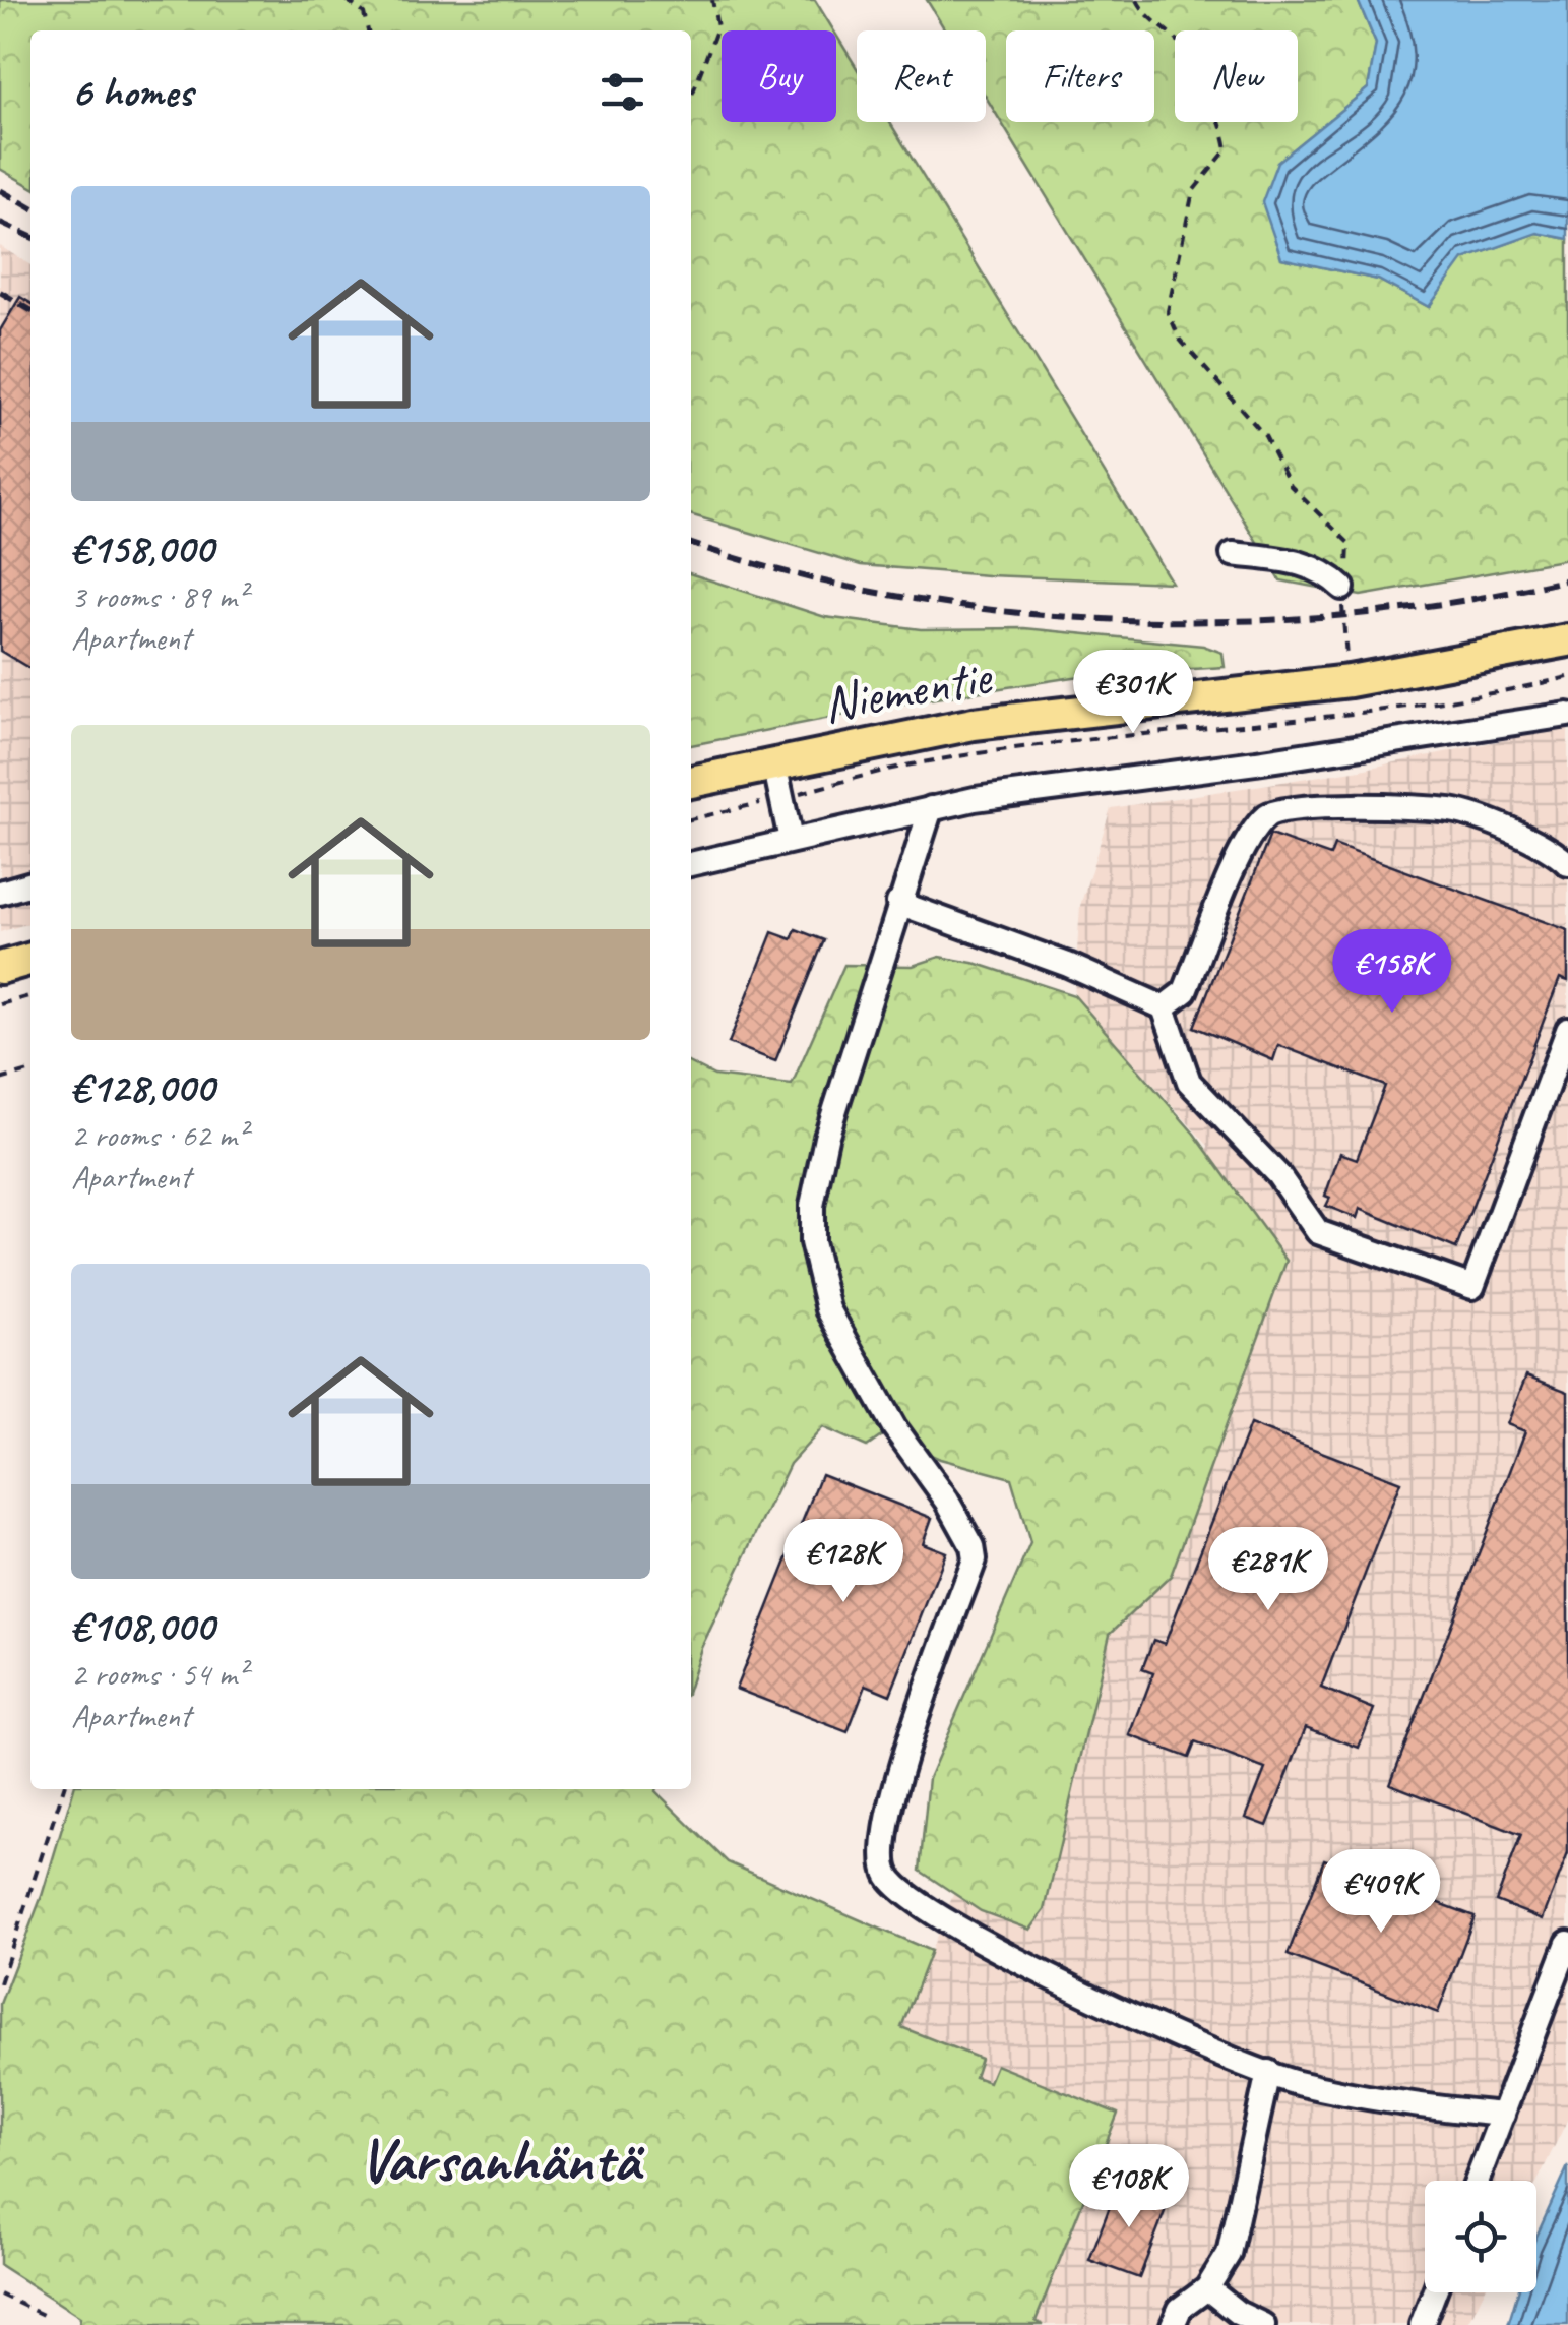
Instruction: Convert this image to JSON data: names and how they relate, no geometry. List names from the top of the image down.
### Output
{
  "streets": {
    "main road": ["Niementie"]
  },
  "districts": ["Varsanhäntä"],
  "page": {
    "chip": [
      "Buy",
      "Rent",
      "Filters",
      "New"
    ],
    "heading": "6 homes",
    "list": [
      {
        "name": "€158,000",
        "note": "3 rooms · 89 m² · Apartment"
      },
      {
        "name": "€128,000",
        "note": "2 rooms · 62 m² · Apartment"
      },
      {
        "name": "€108,000",
        "note": "2 rooms · 54 m² · Apartment"
      }
    ],
    "price": [
      "€301K",
      "€158K",
      "€128K",
      "€281K",
      "€409K",
      "€108K"
    ]
  }
}
